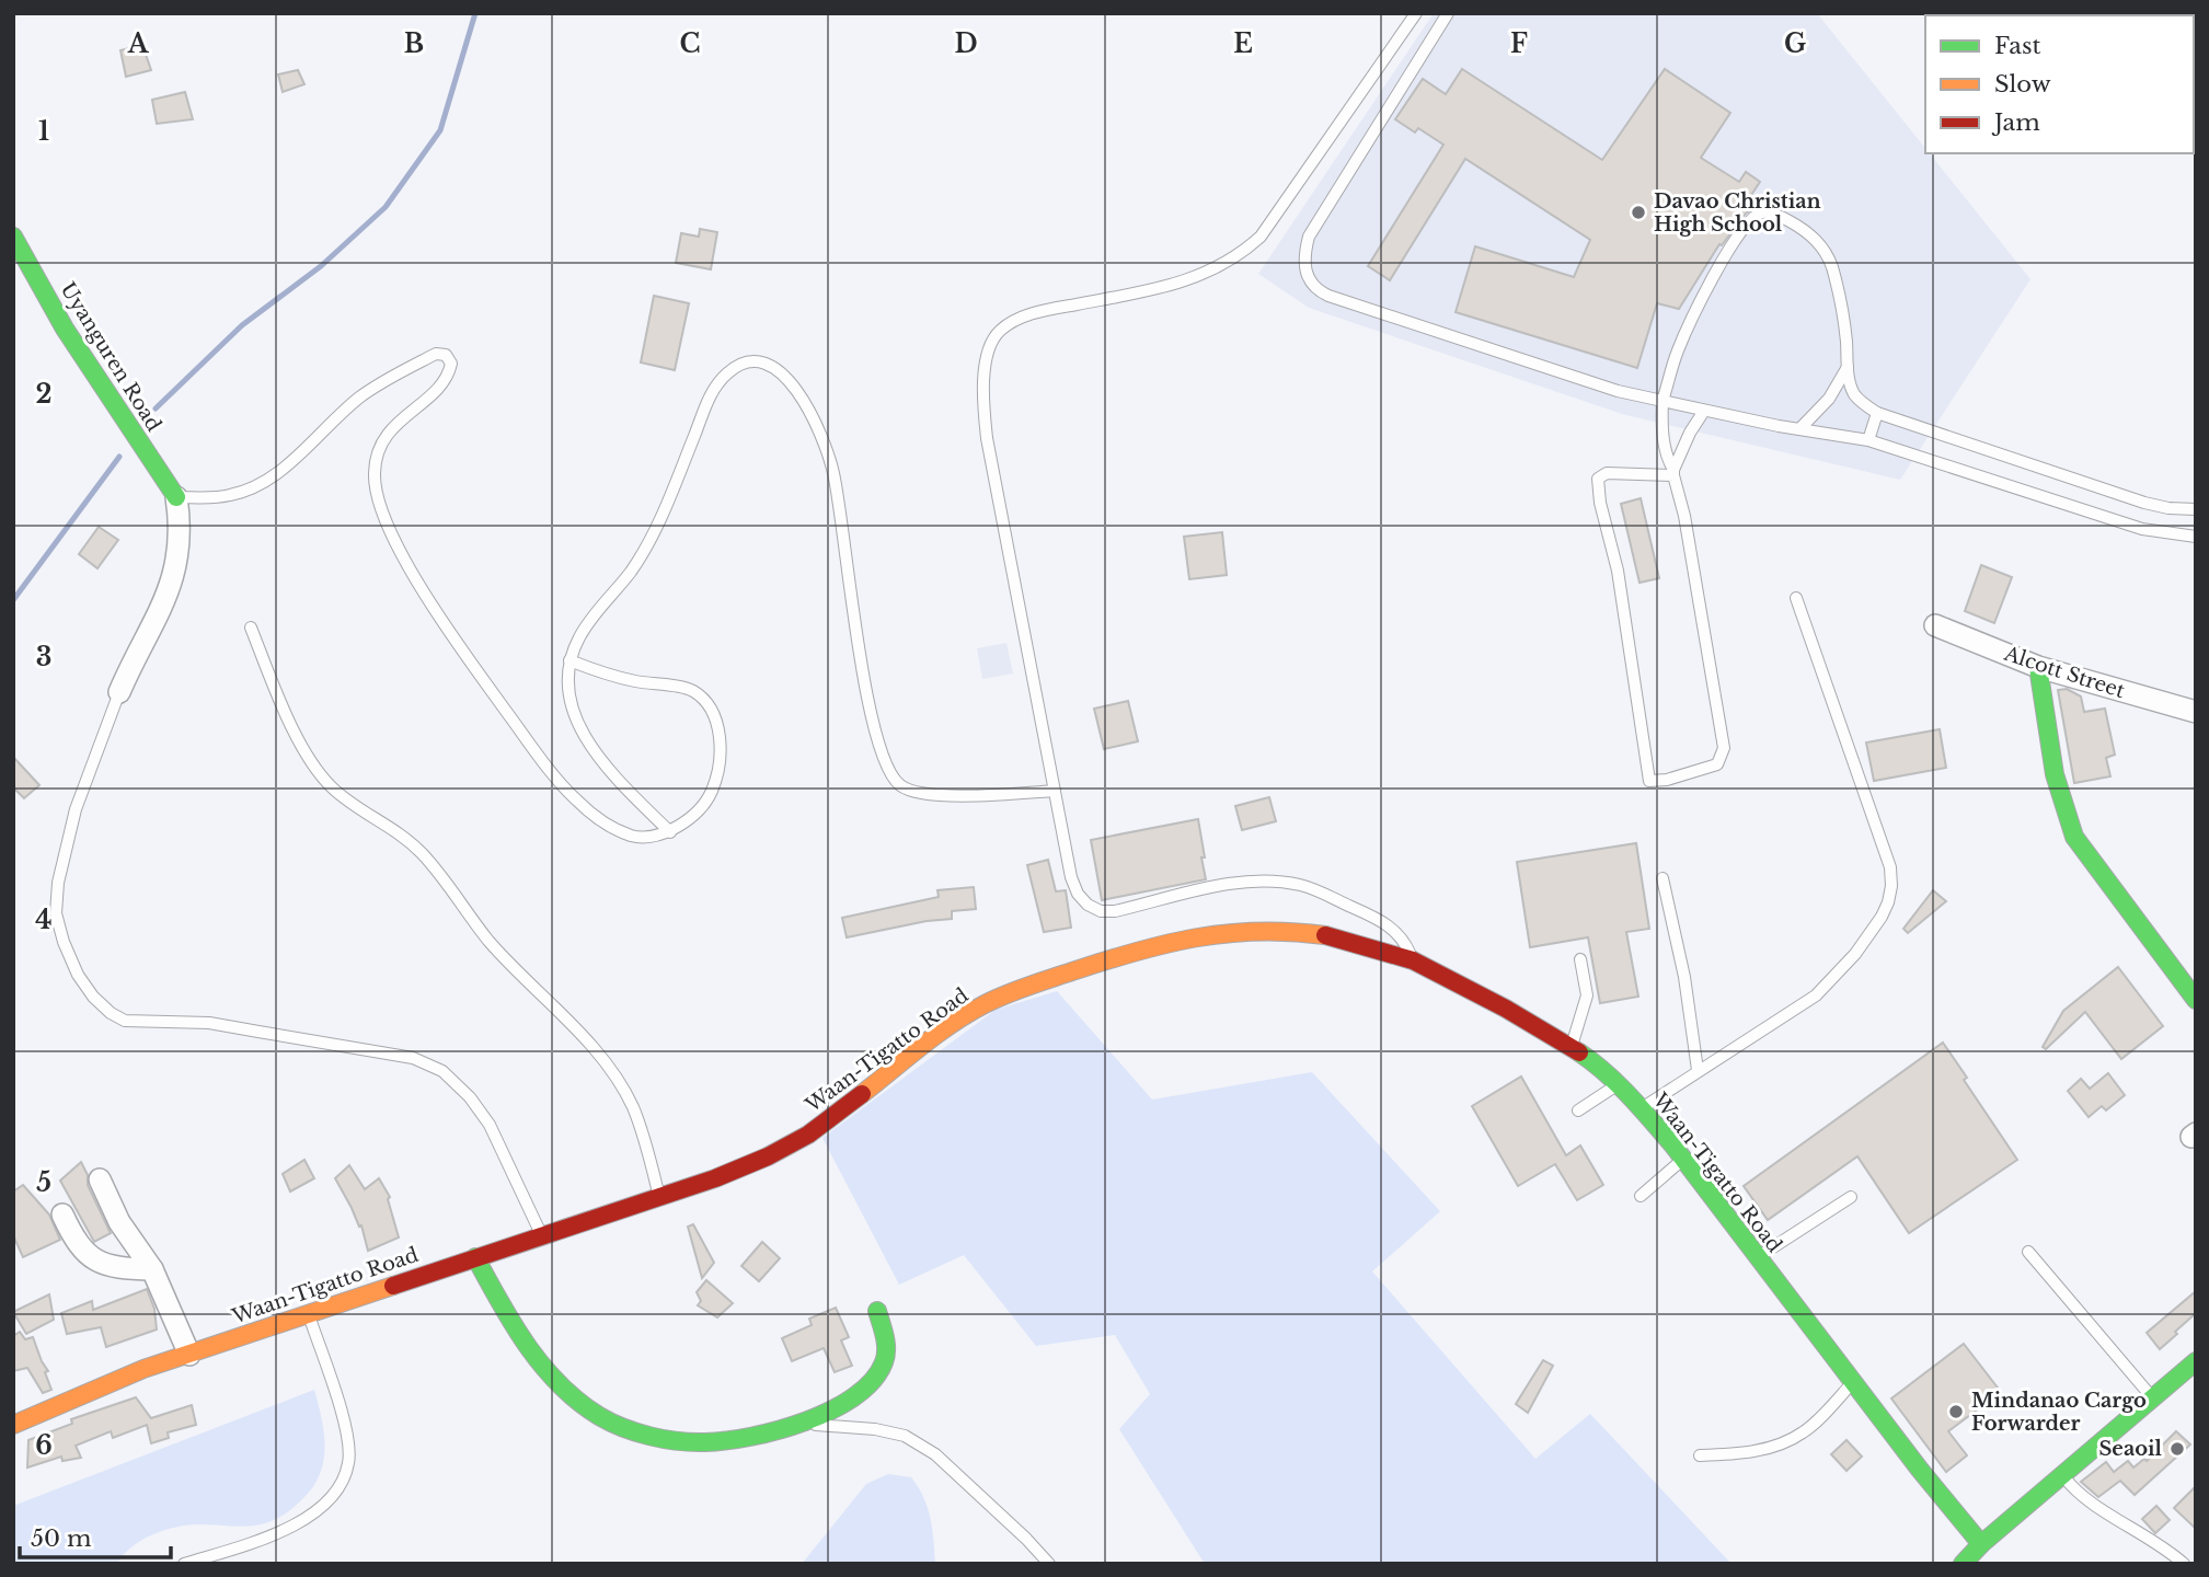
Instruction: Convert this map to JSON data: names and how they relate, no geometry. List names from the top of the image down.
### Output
{
  "streets": {
    "street": ["Uyanguren Road", "Alcott Street", "Waan-Tigatto Road"]
  },
  "places": ["Davao Christian High School", "Mindanao Cargo Forwarder", "Seaoil"],
  "legend": ["Fast", "Slow", "Jam"],
  "scale_bar": "50 m",
  "grid": {
    "columns": [
      "A",
      "B",
      "C",
      "D",
      "E",
      "F",
      "G"
    ],
    "rows": [
      "1",
      "2",
      "3",
      "4",
      "5",
      "6"
    ]
  }
}
